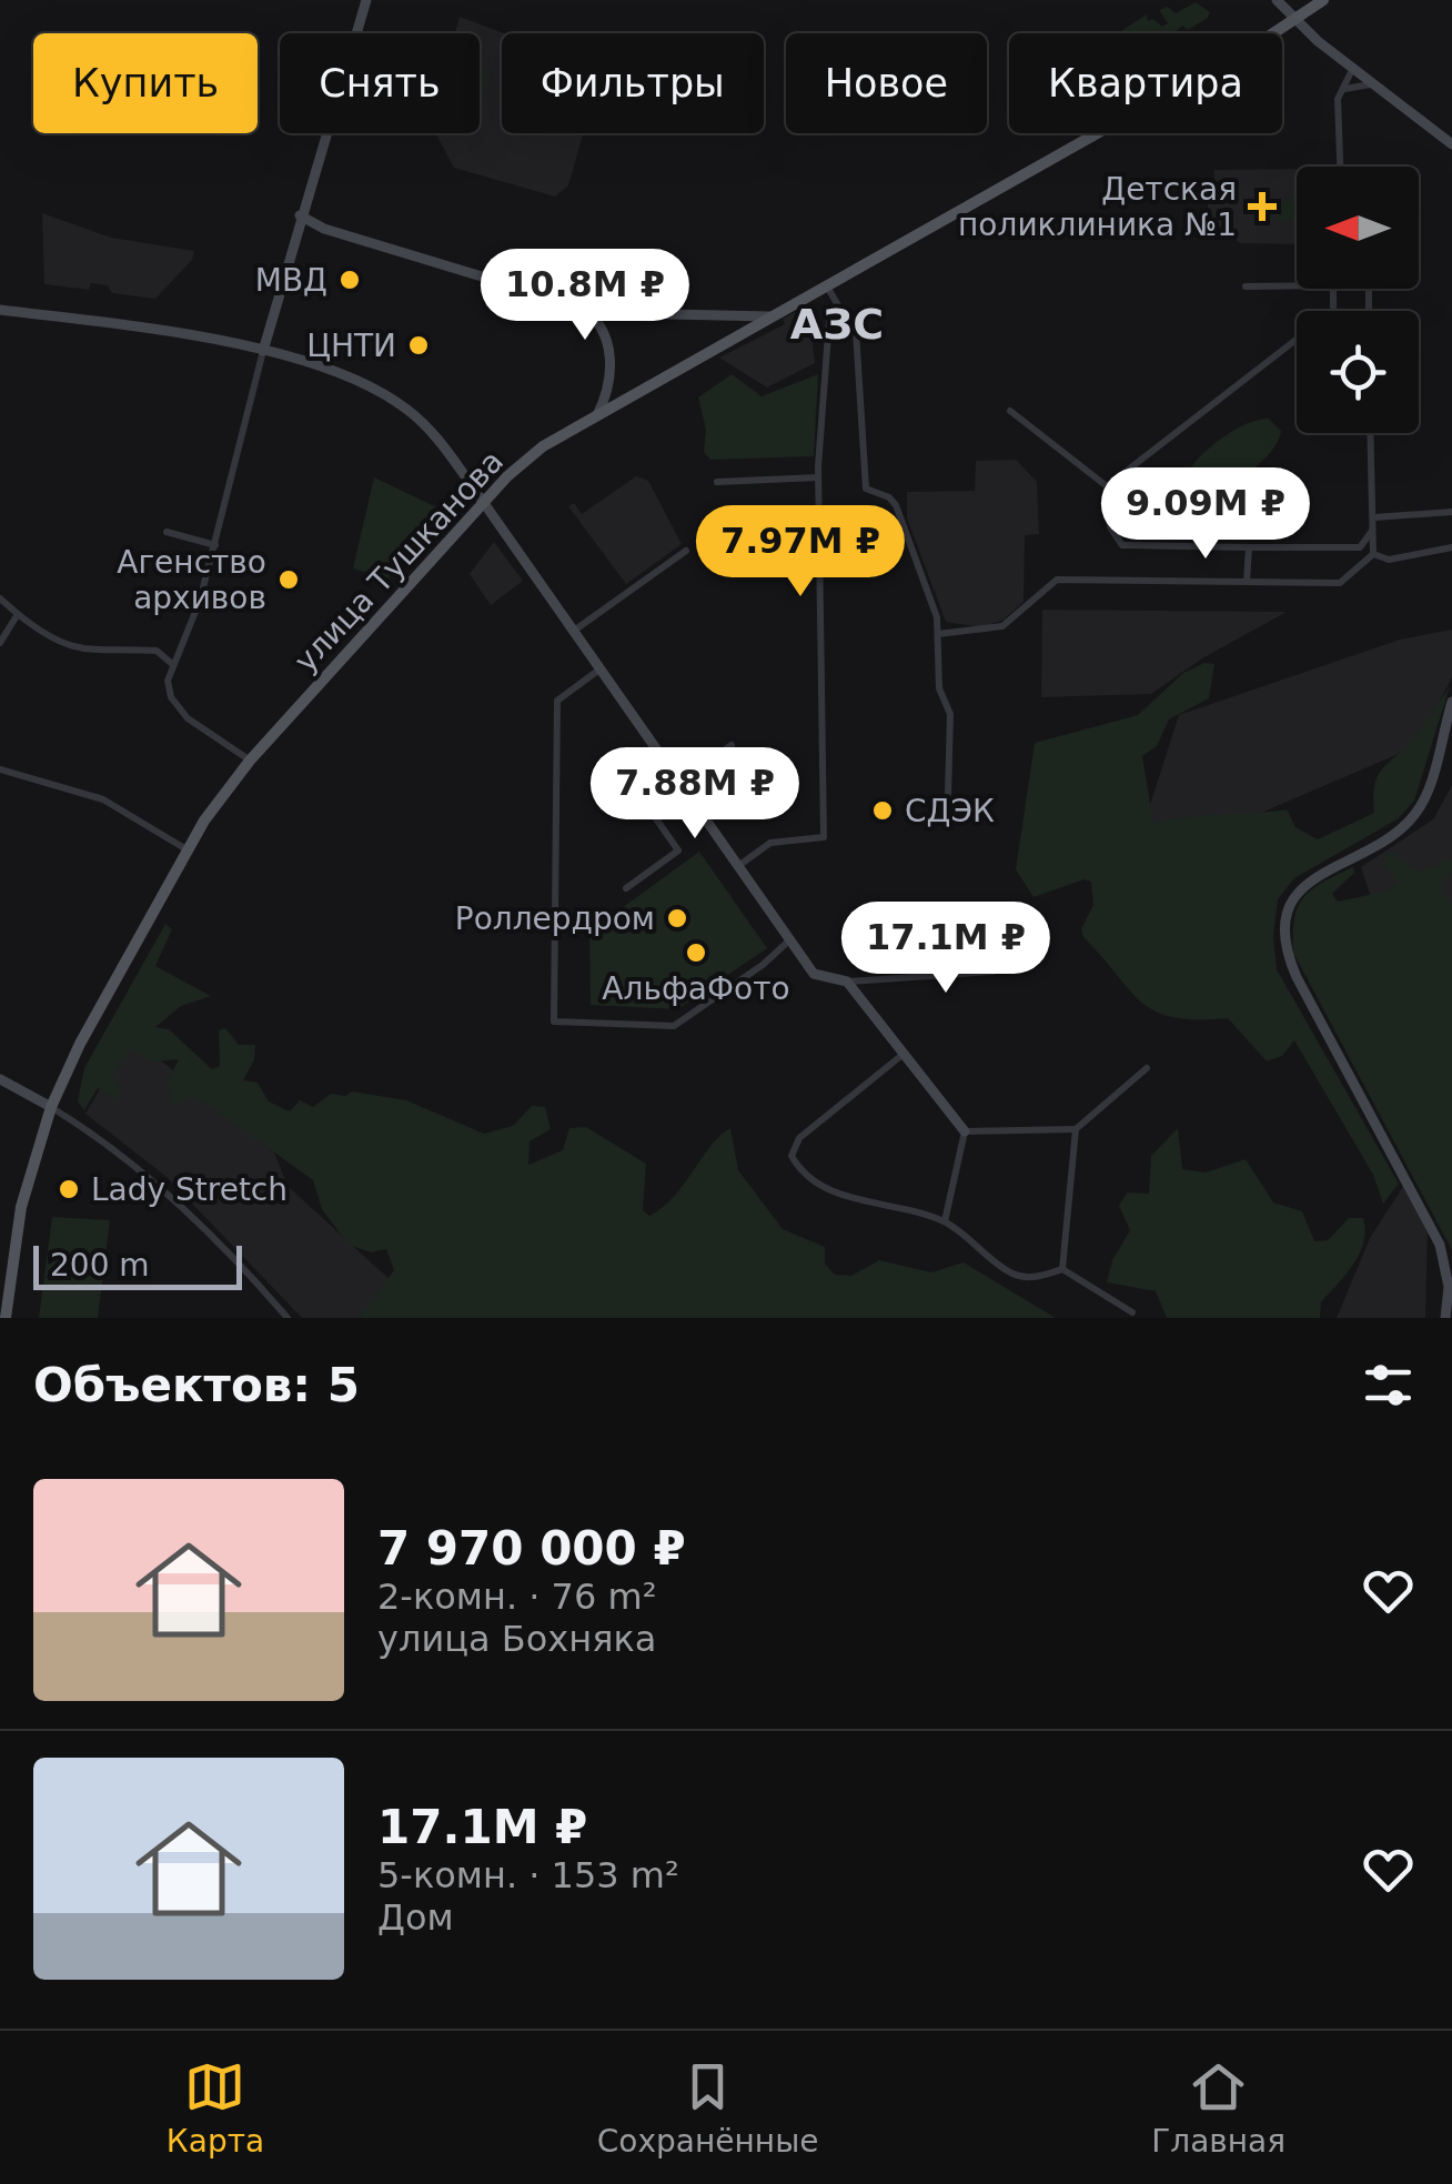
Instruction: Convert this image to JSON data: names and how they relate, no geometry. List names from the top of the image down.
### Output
{
  "streets": {
    "main road": ["улица Тушканова"]
  },
  "districts": ["АЗС"],
  "places": {
    "health": ["Детская поликлиника №1"],
    "other": [
      "МВД",
      "ЦНТИ",
      "Агенство архивов",
      "СДЭК",
      "Роллердром",
      "АльфаФото",
      "Lady Stretch"
    ]
  },
  "scale_bar": "200 m",
  "north": "left",
  "page": {
    "chip": [
      "Купить",
      "Снять",
      "Фильтры",
      "Новое",
      "Квартира"
    ],
    "price": [
      "10.8M ₽",
      "9.09M ₽",
      "7.97M ₽",
      "7.88M ₽",
      "17.1M ₽"
    ],
    "scale": "200 m",
    "heading": "Объектов: 5",
    "list": [
      {
        "name": "7 970 000 ₽",
        "note": "2-комн. · 76 m² · улица Бохняка"
      },
      {
        "name": "17.1M ₽",
        "note": "5-комн. · 153 m² · Дом"
      }
    ],
    "tabs": ["Карта", "Сохранённые", "Главная"]
  }
}
